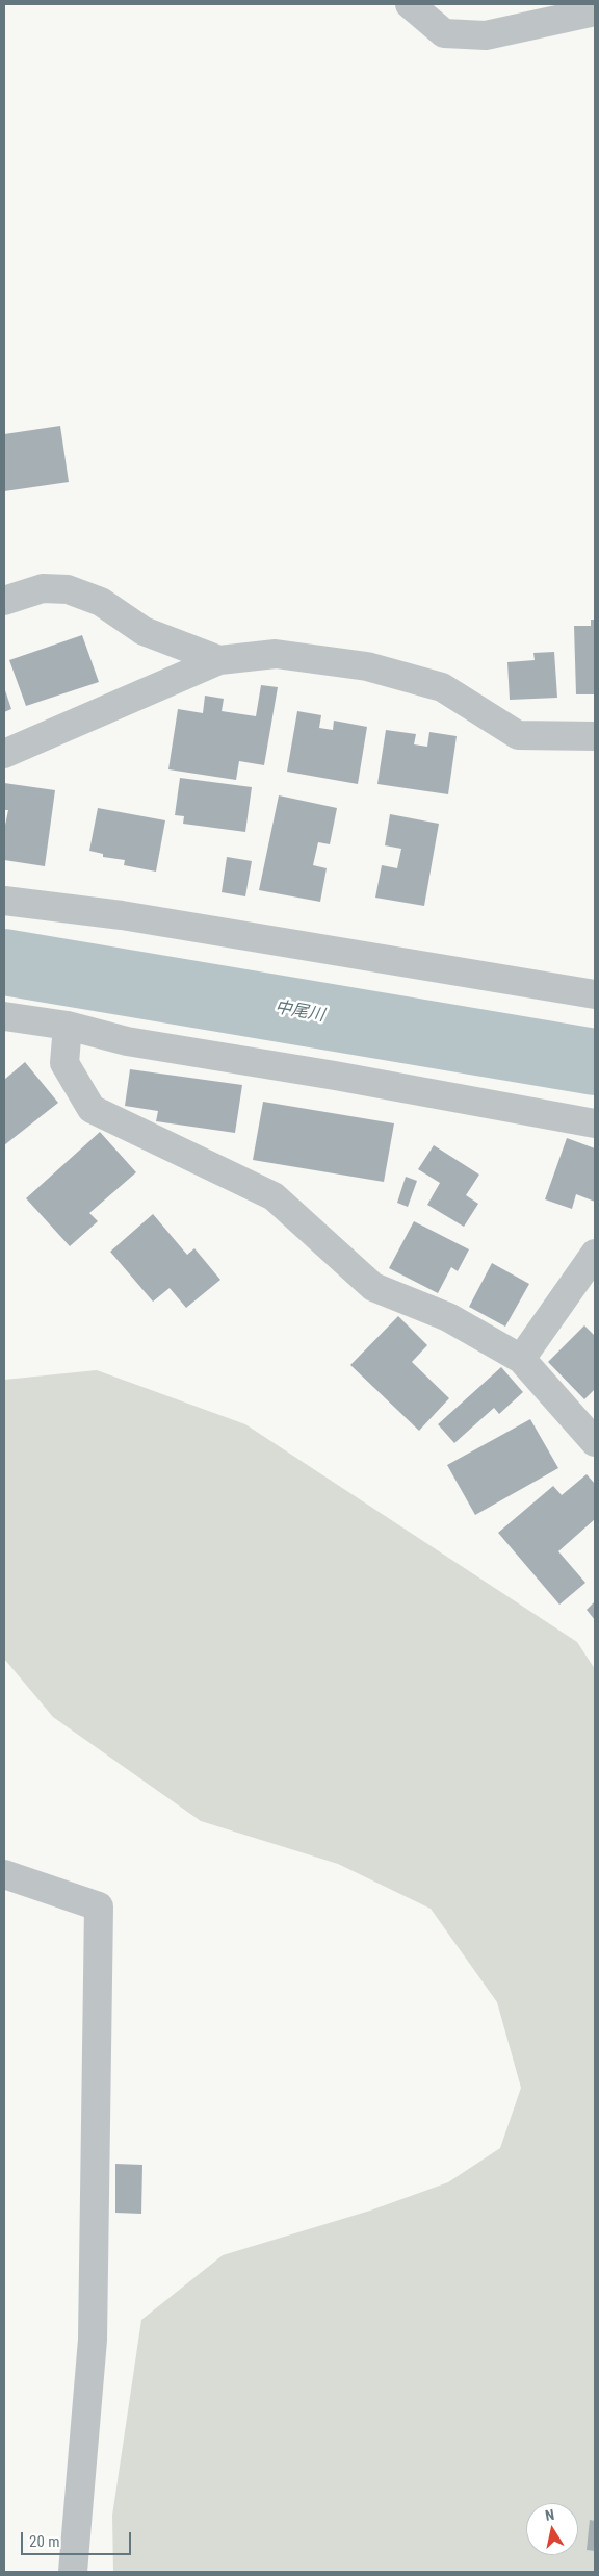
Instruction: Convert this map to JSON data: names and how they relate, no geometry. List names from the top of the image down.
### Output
{
  "water": ["中尾川"],
  "scale_bar": "20 m",
  "north": "top"
}
